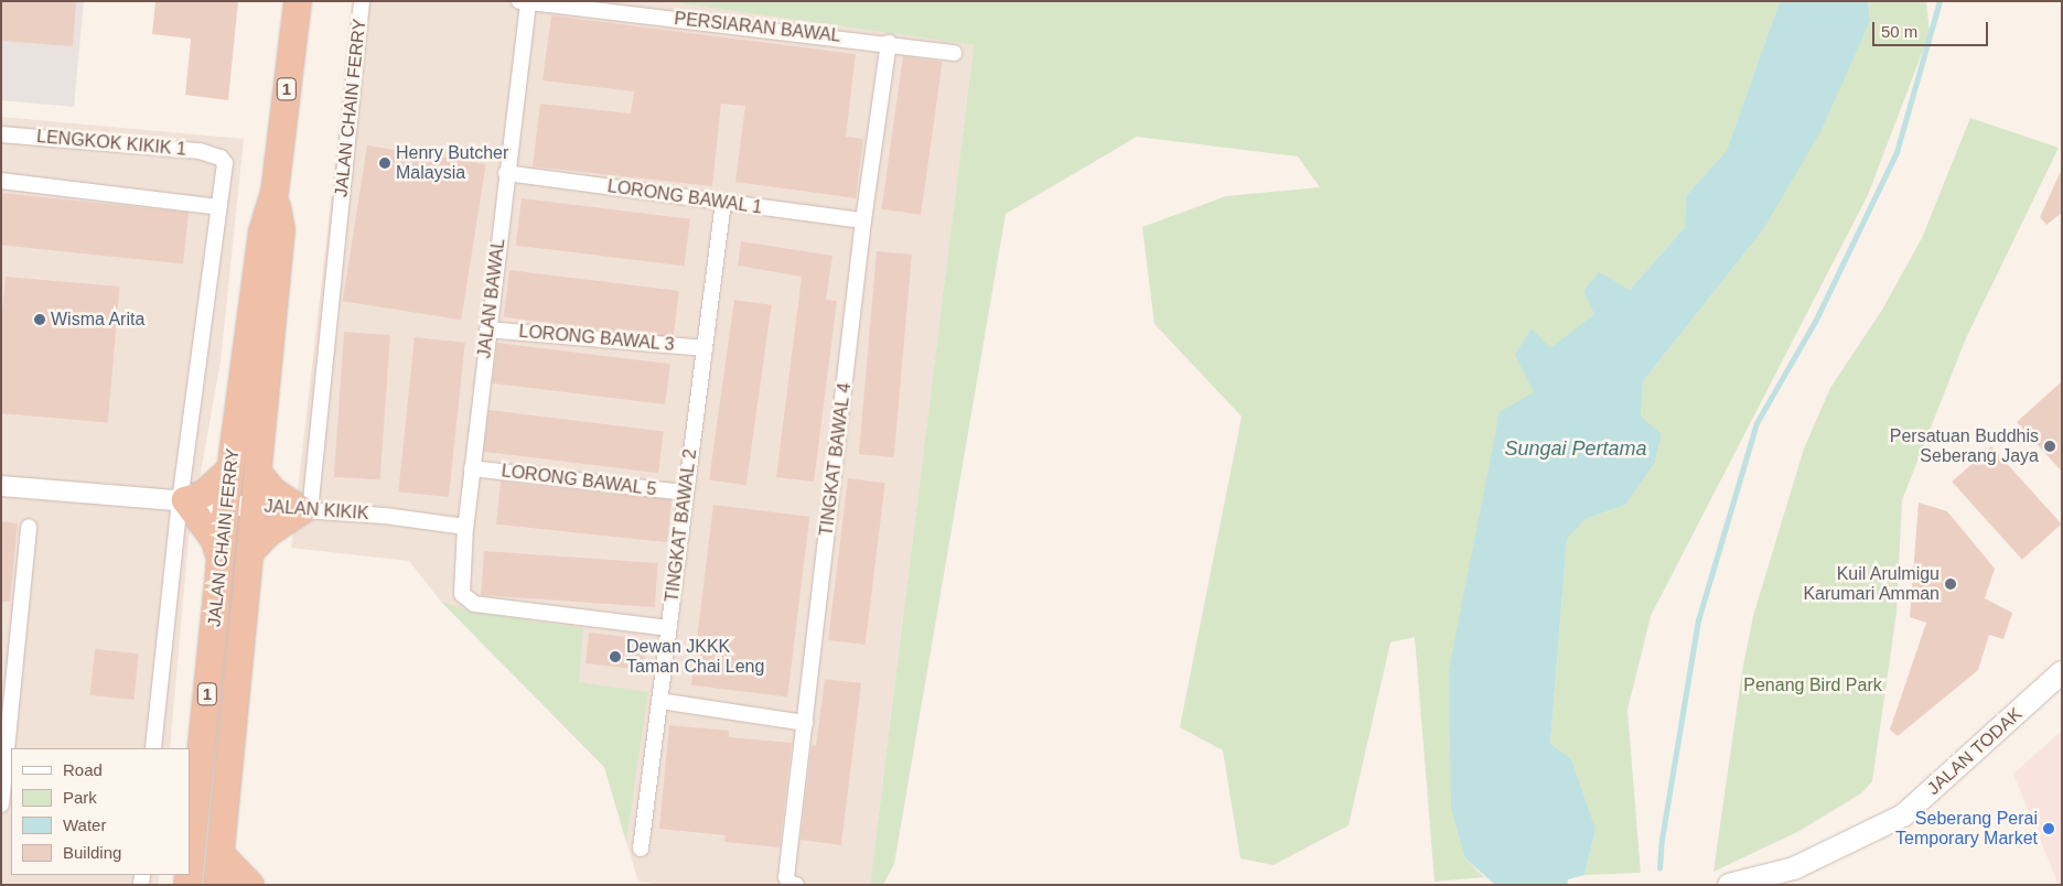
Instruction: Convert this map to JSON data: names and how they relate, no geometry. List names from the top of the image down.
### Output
{
  "streets": {
    "highway": ["1", "JALAN CHAIN FERRY"],
    "main road": ["JALAN TODAK"],
    "street": [
      "PERSIARAN BAWAL",
      "LENGKOK KIKIK 1",
      "LORONG BAWAL 1",
      "JALAN BAWAL",
      "LORONG BAWAL 3",
      "TINGKAT BAWAL 4",
      "LORONG BAWAL 5",
      "JALAN KIKIK",
      "TINGKAT BAWAL 2"
    ]
  },
  "crossings": [
    ["PERSIARAN BAWAL", "JALAN BAWAL"],
    ["PERSIARAN BAWAL", "TINGKAT BAWAL 4"],
    ["JALAN CHAIN FERRY", "JALAN KIKIK"],
    ["LORONG BAWAL 1", "JALAN BAWAL"],
    ["LORONG BAWAL 1", "TINGKAT BAWAL 4"],
    ["LORONG BAWAL 1", "TINGKAT BAWAL 2"],
    ["JALAN BAWAL", "LORONG BAWAL 3"],
    ["JALAN BAWAL", "LORONG BAWAL 5"],
    ["JALAN BAWAL", "JALAN KIKIK"],
    ["JALAN BAWAL", "TINGKAT BAWAL 2"],
    ["LORONG BAWAL 3", "TINGKAT BAWAL 2"],
    ["LORONG BAWAL 5", "TINGKAT BAWAL 2"]
  ],
  "water": ["Sungai Pertama"],
  "parks": ["Penang Bird Park"],
  "places": [
    "Henry Butcher Malaysia",
    "Wisma Arita",
    "Persatuan Buddhis Seberang Jaya",
    "Kuil Arulmigu Karumari Amman",
    "Dewan JKKK Taman Chai Leng",
    "Seberang Perai Temporary Market"
  ],
  "legend": [
    "Road",
    "Park",
    "Water",
    "Building"
  ],
  "scale_bar": "50 m"
}
